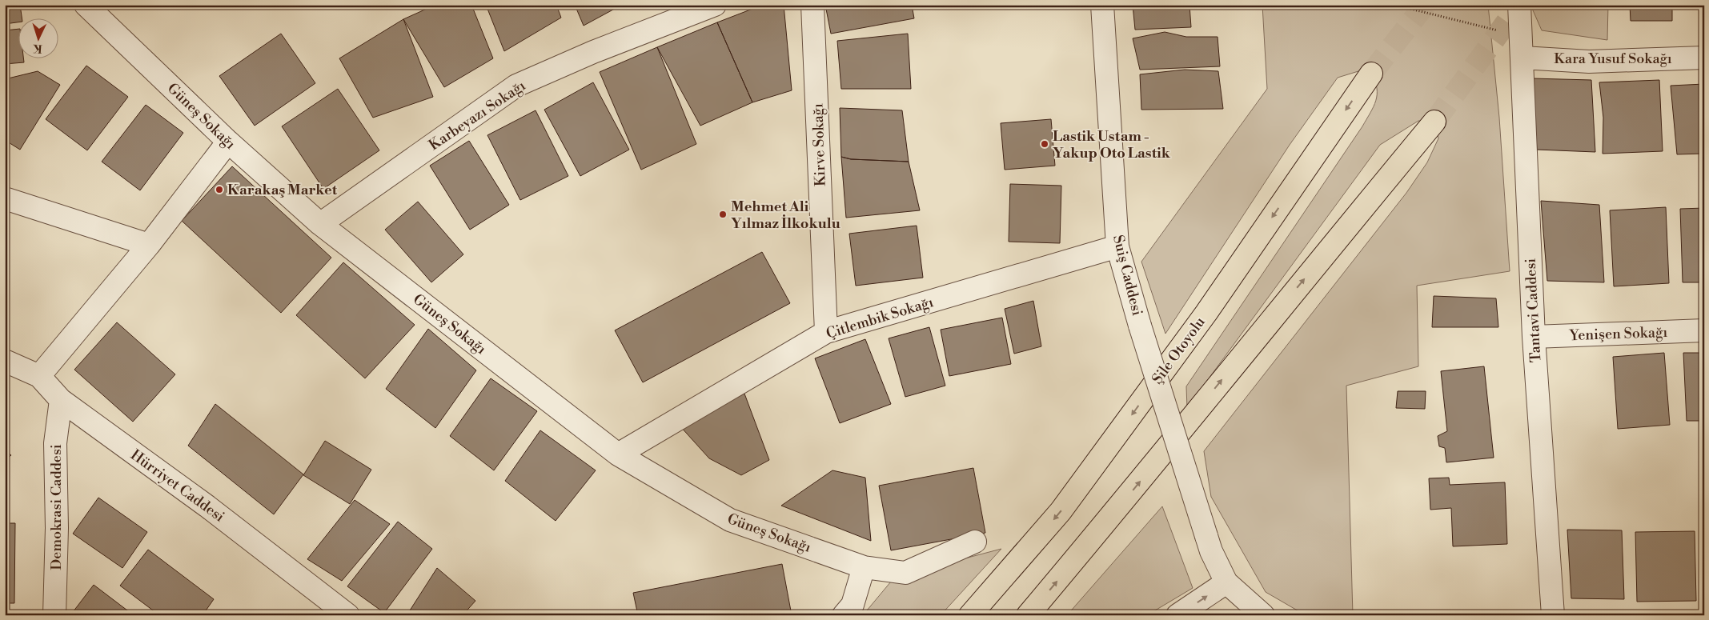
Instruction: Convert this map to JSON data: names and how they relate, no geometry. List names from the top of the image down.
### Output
{
  "streets": {
    "highway": ["Şile Otoyolu"],
    "street": [
      "Kara Yusuf Sokağı",
      "Karbeyazı Sokağı",
      "Güneş Sokağı",
      "Kirve Sokağı",
      "Suiş Caddesi",
      "Tantavi Caddesi",
      "Çitlembik Sokağı",
      "Yenişen Sokağı",
      "Hürriyet Caddesi",
      "Demokrasi Caddesi"
    ]
  },
  "crossings": [
    ["Kara Yusuf Sokağı", "Tantavi Caddesi"],
    ["Karbeyazı Sokağı", "Güneş Sokağı"],
    ["Güneş Sokağı", "Çitlembik Sokağı"],
    ["Kirve Sokağı", "Çitlembik Sokağı"],
    ["Suiş Caddesi", "Çitlembik Sokağı"],
    ["Tantavi Caddesi", "Yenişen Sokağı"],
    ["Hürriyet Caddesi", "Demokrasi Caddesi"]
  ],
  "places": ["Lastik Ustam - Yakup Oto Lastik", "Karakaş Market", "Mehmet Ali Yılmaz İlkokulu"],
  "north": "bottom"
}
